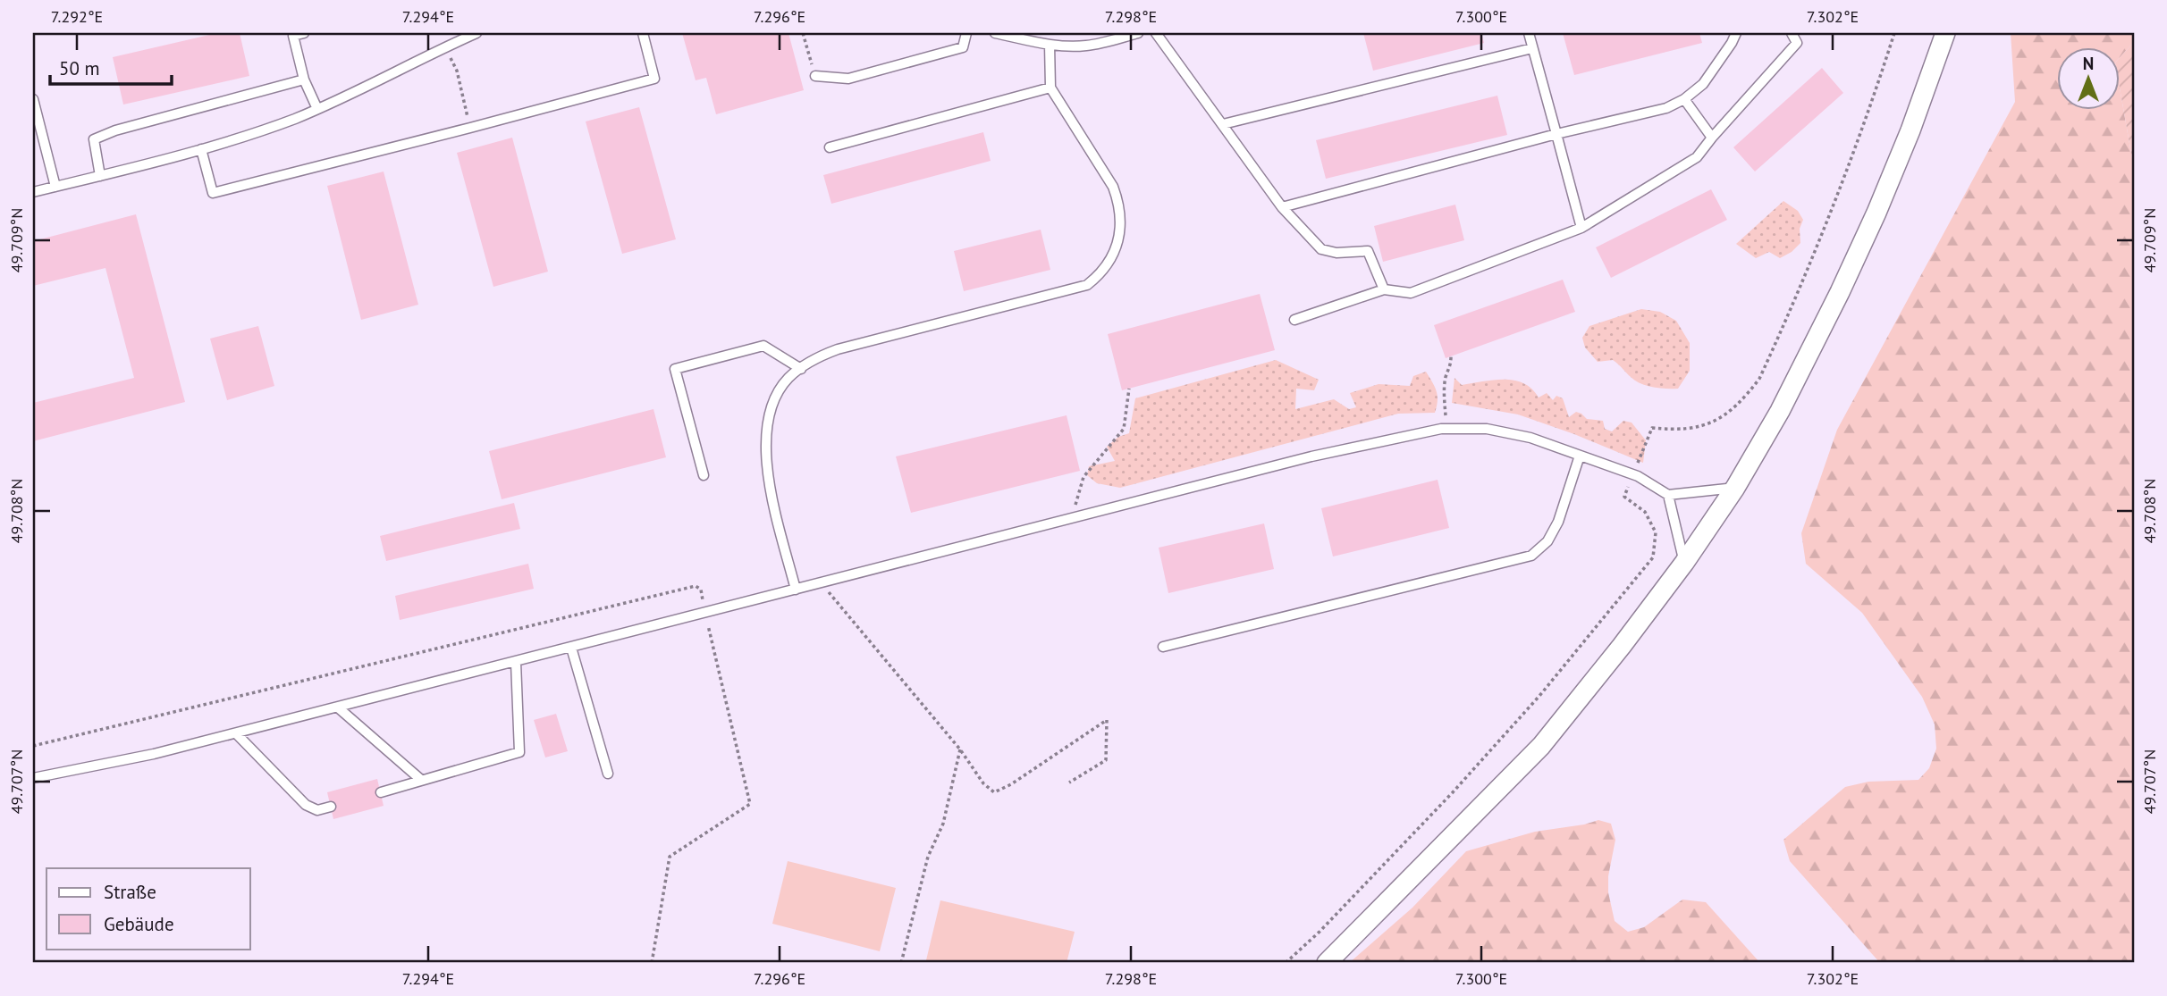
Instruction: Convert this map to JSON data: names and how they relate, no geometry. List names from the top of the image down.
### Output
{
  "legend": ["Straße", "Gebäude"],
  "scale_bar": "50 m",
  "north": "top",
  "coordinates": [
    "7.292°E",
    "7.294°E",
    "7.296°E",
    "7.298°E",
    "7.300°E",
    "7.302°E",
    "49.709°N",
    "49.708°N",
    "49.707°N"
  ]
}
